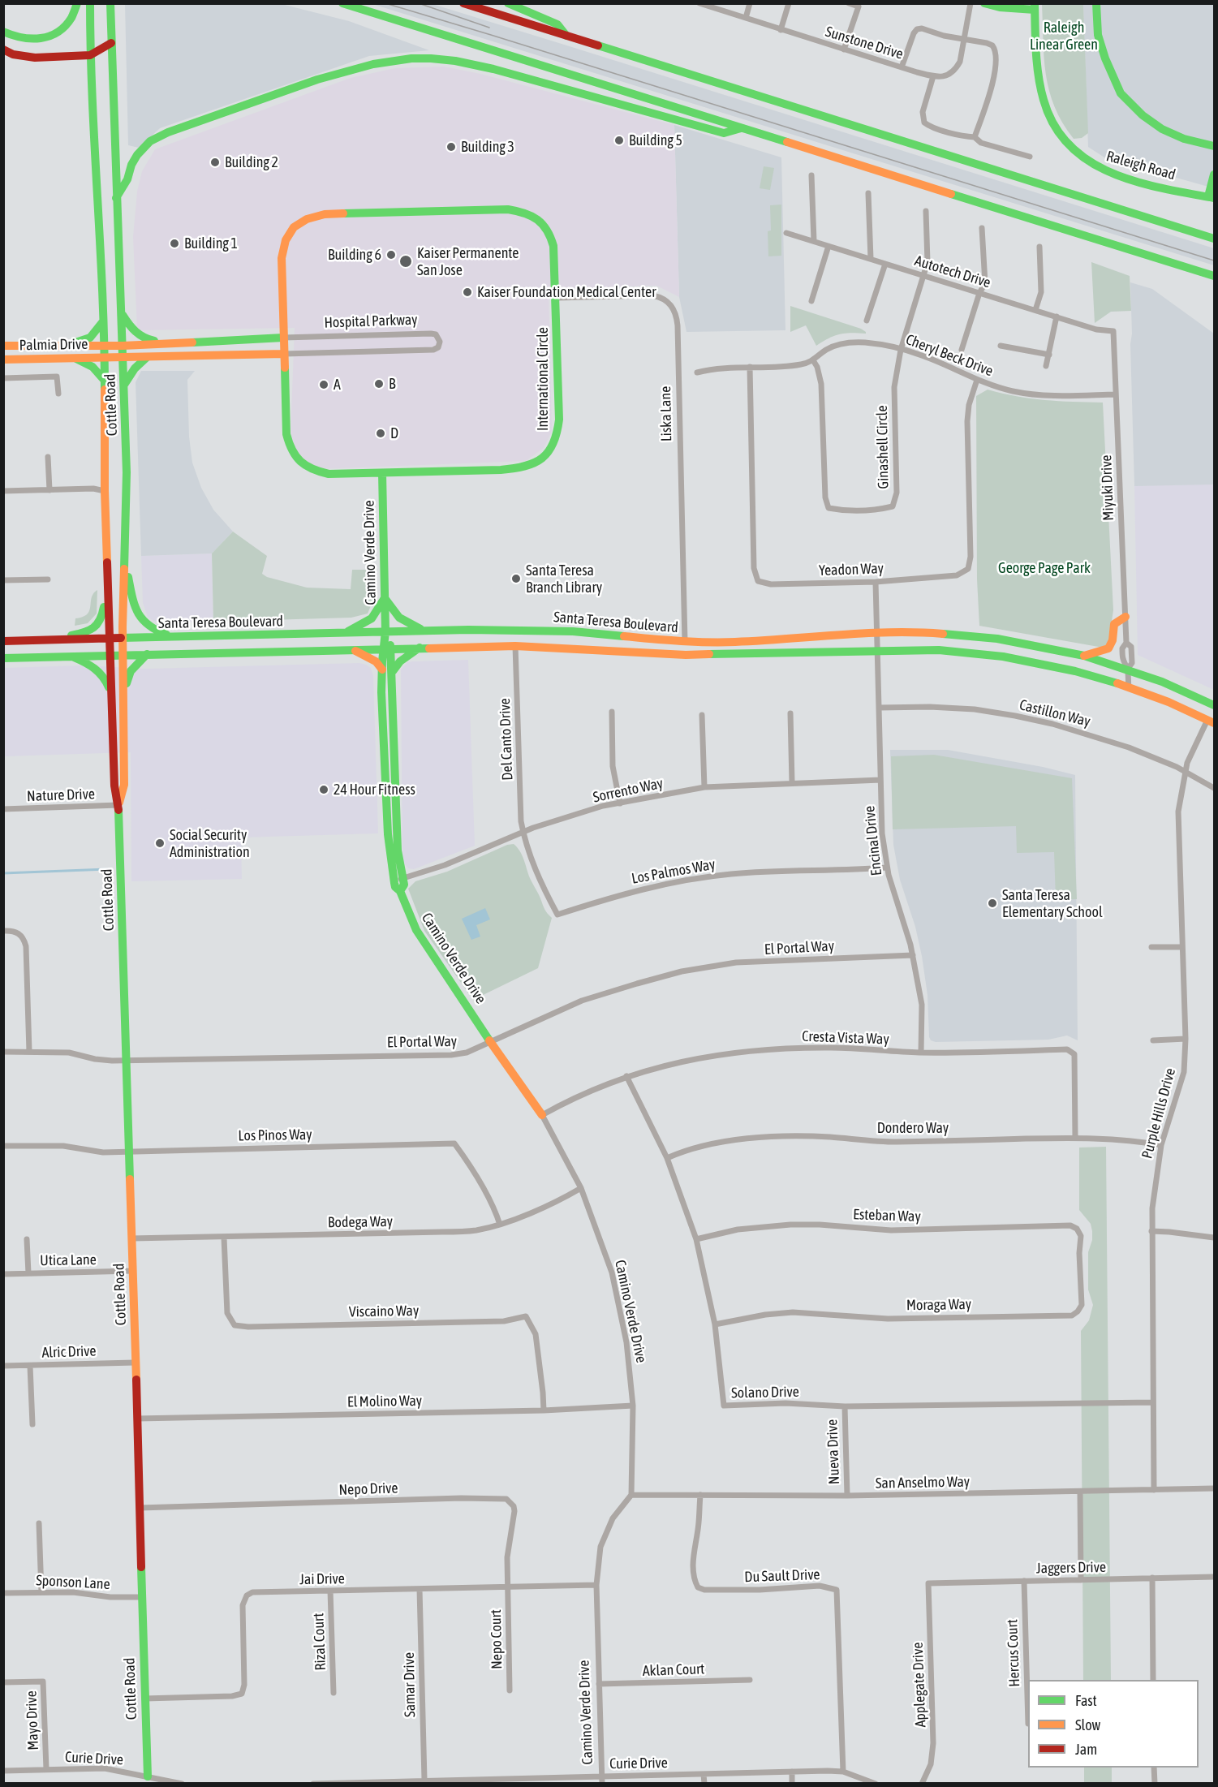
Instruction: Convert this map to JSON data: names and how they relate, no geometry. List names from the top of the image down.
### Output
{
  "streets": {
    "main road": [
      "Raleigh Road",
      "Hospital Parkway",
      "Palmia Drive",
      "International Circle",
      "Cottle Road",
      "Camino Verde Drive",
      "Santa Teresa Boulevard"
    ],
    "street": [
      "Sunstone Drive",
      "Autotech Drive",
      "Cheryl Beck Drive",
      "Liska Lane",
      "Ginashell Circle",
      "Miyuki Drive",
      "Yeadon Way",
      "Castillon Way",
      "Del Canto Drive",
      "Sorrento Way",
      "Nature Drive",
      "Encinal Drive",
      "Los Palmos Way",
      "El Portal Way",
      "Cresta Vista Way",
      "Purple Hills Drive",
      "Dondero Way",
      "Los Pinos Way",
      "Esteban Way",
      "Bodega Way",
      "Utica Lane",
      "Moraga Way",
      "Viscaino Way",
      "Alric Drive",
      "Solano Drive",
      "El Molino Way",
      "Nueva Drive",
      "San Anselmo Way",
      "Nepo Drive",
      "Jaggers Drive",
      "Du Sault Drive",
      "Jai Drive",
      "Sponson Lane",
      "Nepo Court",
      "Rizal Court",
      "Hercus Court",
      "Aklan Court",
      "Samar Drive",
      "Applegate Drive",
      "Mayo Drive",
      "Curie Drive"
    ]
  },
  "crossings": [
    ["Autotech Drive", "Miyuki Drive"],
    ["Hospital Parkway", "Palmia Drive"],
    ["Hospital Parkway", "International Circle"],
    ["Hospital Parkway", "Cottle Road"],
    ["Palmia Drive", "Cottle Road"],
    ["Cheryl Beck Drive", "Ginashell Circle"],
    ["Cheryl Beck Drive", "Miyuki Drive"],
    ["Cheryl Beck Drive", "Yeadon Way"],
    ["International Circle", "Liska Lane"],
    ["International Circle", "Camino Verde Drive"],
    ["Cottle Road", "Santa Teresa Boulevard"],
    ["Cottle Road", "Nature Drive"],
    ["Cottle Road", "El Portal Way"],
    ["Cottle Road", "Los Pinos Way"],
    ["Cottle Road", "Bodega Way"],
    ["Cottle Road", "Utica Lane"],
    ["Cottle Road", "Alric Drive"],
    ["Cottle Road", "El Molino Way"],
    ["Cottle Road", "Nepo Drive"],
    ["Cottle Road", "Jai Drive"],
    ["Cottle Road", "Sponson Lane"],
    ["Cottle Road", "Curie Drive"],
    ["Liska Lane", "Santa Teresa Boulevard"],
    ["Miyuki Drive", "Santa Teresa Boulevard"],
    ["Camino Verde Drive", "Santa Teresa Boulevard"],
    ["Camino Verde Drive", "Sorrento Way"],
    ["Camino Verde Drive", "El Portal Way"],
    ["Camino Verde Drive", "Cresta Vista Way"],
    ["Camino Verde Drive", "Bodega Way"],
    ["Camino Verde Drive", "El Molino Way"],
    ["Camino Verde Drive", "San Anselmo Way"],
    ["Camino Verde Drive", "Jai Drive"],
    ["Camino Verde Drive", "Aklan Court"],
    ["Camino Verde Drive", "Curie Drive"],
    ["Yeadon Way", "Encinal Drive"],
    ["Santa Teresa Boulevard", "Del Canto Drive"],
    ["Santa Teresa Boulevard", "Encinal Drive"],
    ["Santa Teresa Boulevard", "Purple Hills Drive"],
    ["Castillon Way", "Encinal Drive"],
    ["Castillon Way", "Purple Hills Drive"],
    ["Del Canto Drive", "Sorrento Way"],
    ["Del Canto Drive", "Los Palmos Way"],
    ["Sorrento Way", "Encinal Drive"],
    ["Sorrento Way", "Los Palmos Way"],
    ["Encinal Drive", "Los Palmos Way"],
    ["Encinal Drive", "El Portal Way"],
    ["Encinal Drive", "Cresta Vista Way"],
    ["Cresta Vista Way", "Dondero Way"],
    ["Cresta Vista Way", "Solano Drive"],
    ["Purple Hills Drive", "Dondero Way"],
    ["Purple Hills Drive", "Solano Drive"],
    ["Purple Hills Drive", "San Anselmo Way"],
    ["Dondero Way", "Solano Drive"],
    ["Los Pinos Way", "Bodega Way"],
    ["Esteban Way", "Moraga Way"],
    ["Esteban Way", "Solano Drive"],
    ["Bodega Way", "Viscaino Way"],
    ["Moraga Way", "Solano Drive"],
    ["Viscaino Way", "El Molino Way"],
    ["Solano Drive", "Nueva Drive"],
    ["Nueva Drive", "San Anselmo Way"],
    ["San Anselmo Way", "Du Sault Drive"],
    ["Nepo Drive", "Jai Drive"],
    ["Nepo Drive", "Nepo Court"],
    ["Jaggers Drive", "Hercus Court"],
    ["Jaggers Drive", "Applegate Drive"],
    ["Du Sault Drive", "Curie Drive"],
    ["Jai Drive", "Nepo Court"],
    ["Jai Drive", "Rizal Court"],
    ["Jai Drive", "Samar Drive"],
    ["Samar Drive", "Curie Drive"],
    ["Mayo Drive", "Curie Drive"]
  ],
  "parks": ["Raleigh Linear Green", "George Page Park"],
  "places": [
    "Building 5",
    "Building 3",
    "Building 2",
    "Building 1",
    "Building 6",
    "Kaiser Permanente San Jose",
    "Kaiser Foundation Medical Center",
    "B",
    "A",
    "D",
    "Santa Teresa Branch Library",
    "24 Hour Fitness",
    "Social Security Administration",
    "Santa Teresa Elementary School"
  ],
  "legend": ["Fast", "Slow", "Jam"]
}
